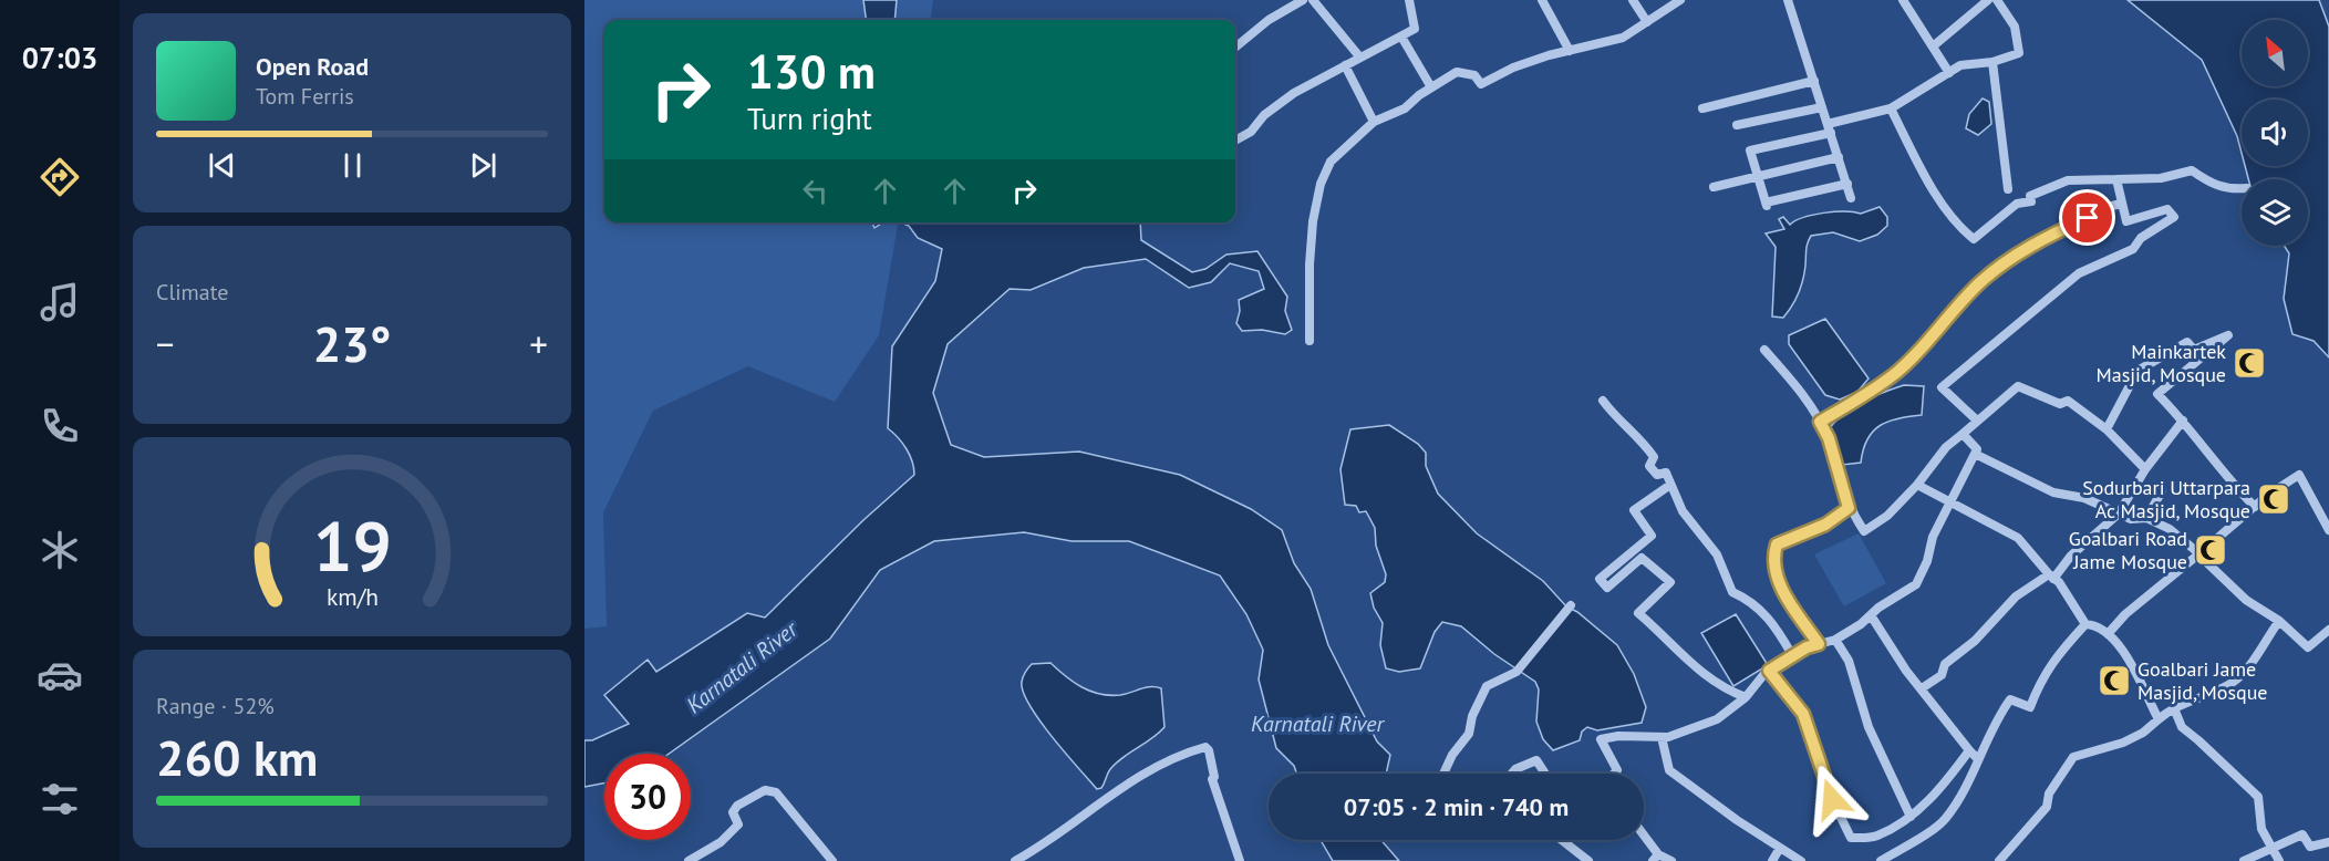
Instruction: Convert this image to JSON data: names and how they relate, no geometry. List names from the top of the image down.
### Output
{
  "water": ["Karnatali River"],
  "places": {
    "mosque": [
      "Mainkartek Masjid, Mosque",
      "Sodurbari Uttarpara Ac Masjid, Mosque",
      "Goalbari Road Jame Mosque",
      "Goalbari Jame Masjid, Mosque"
    ]
  },
  "north": "top left",
  "page": {
    "tabs": "07:03",
    "turn": ["130 m", "Turn right"],
    "song": ["Open Road", "Tom Ferris"],
    "tile": [
      "Climate",
      ["Range · 52%", "260 km"]
    ],
    "heat": ["−", "23°", "+"],
    "limit": "30",
    "trip": "07:05 · 2 min · 740 m",
    "gauge": ["19", "km/h"]
  }
}
